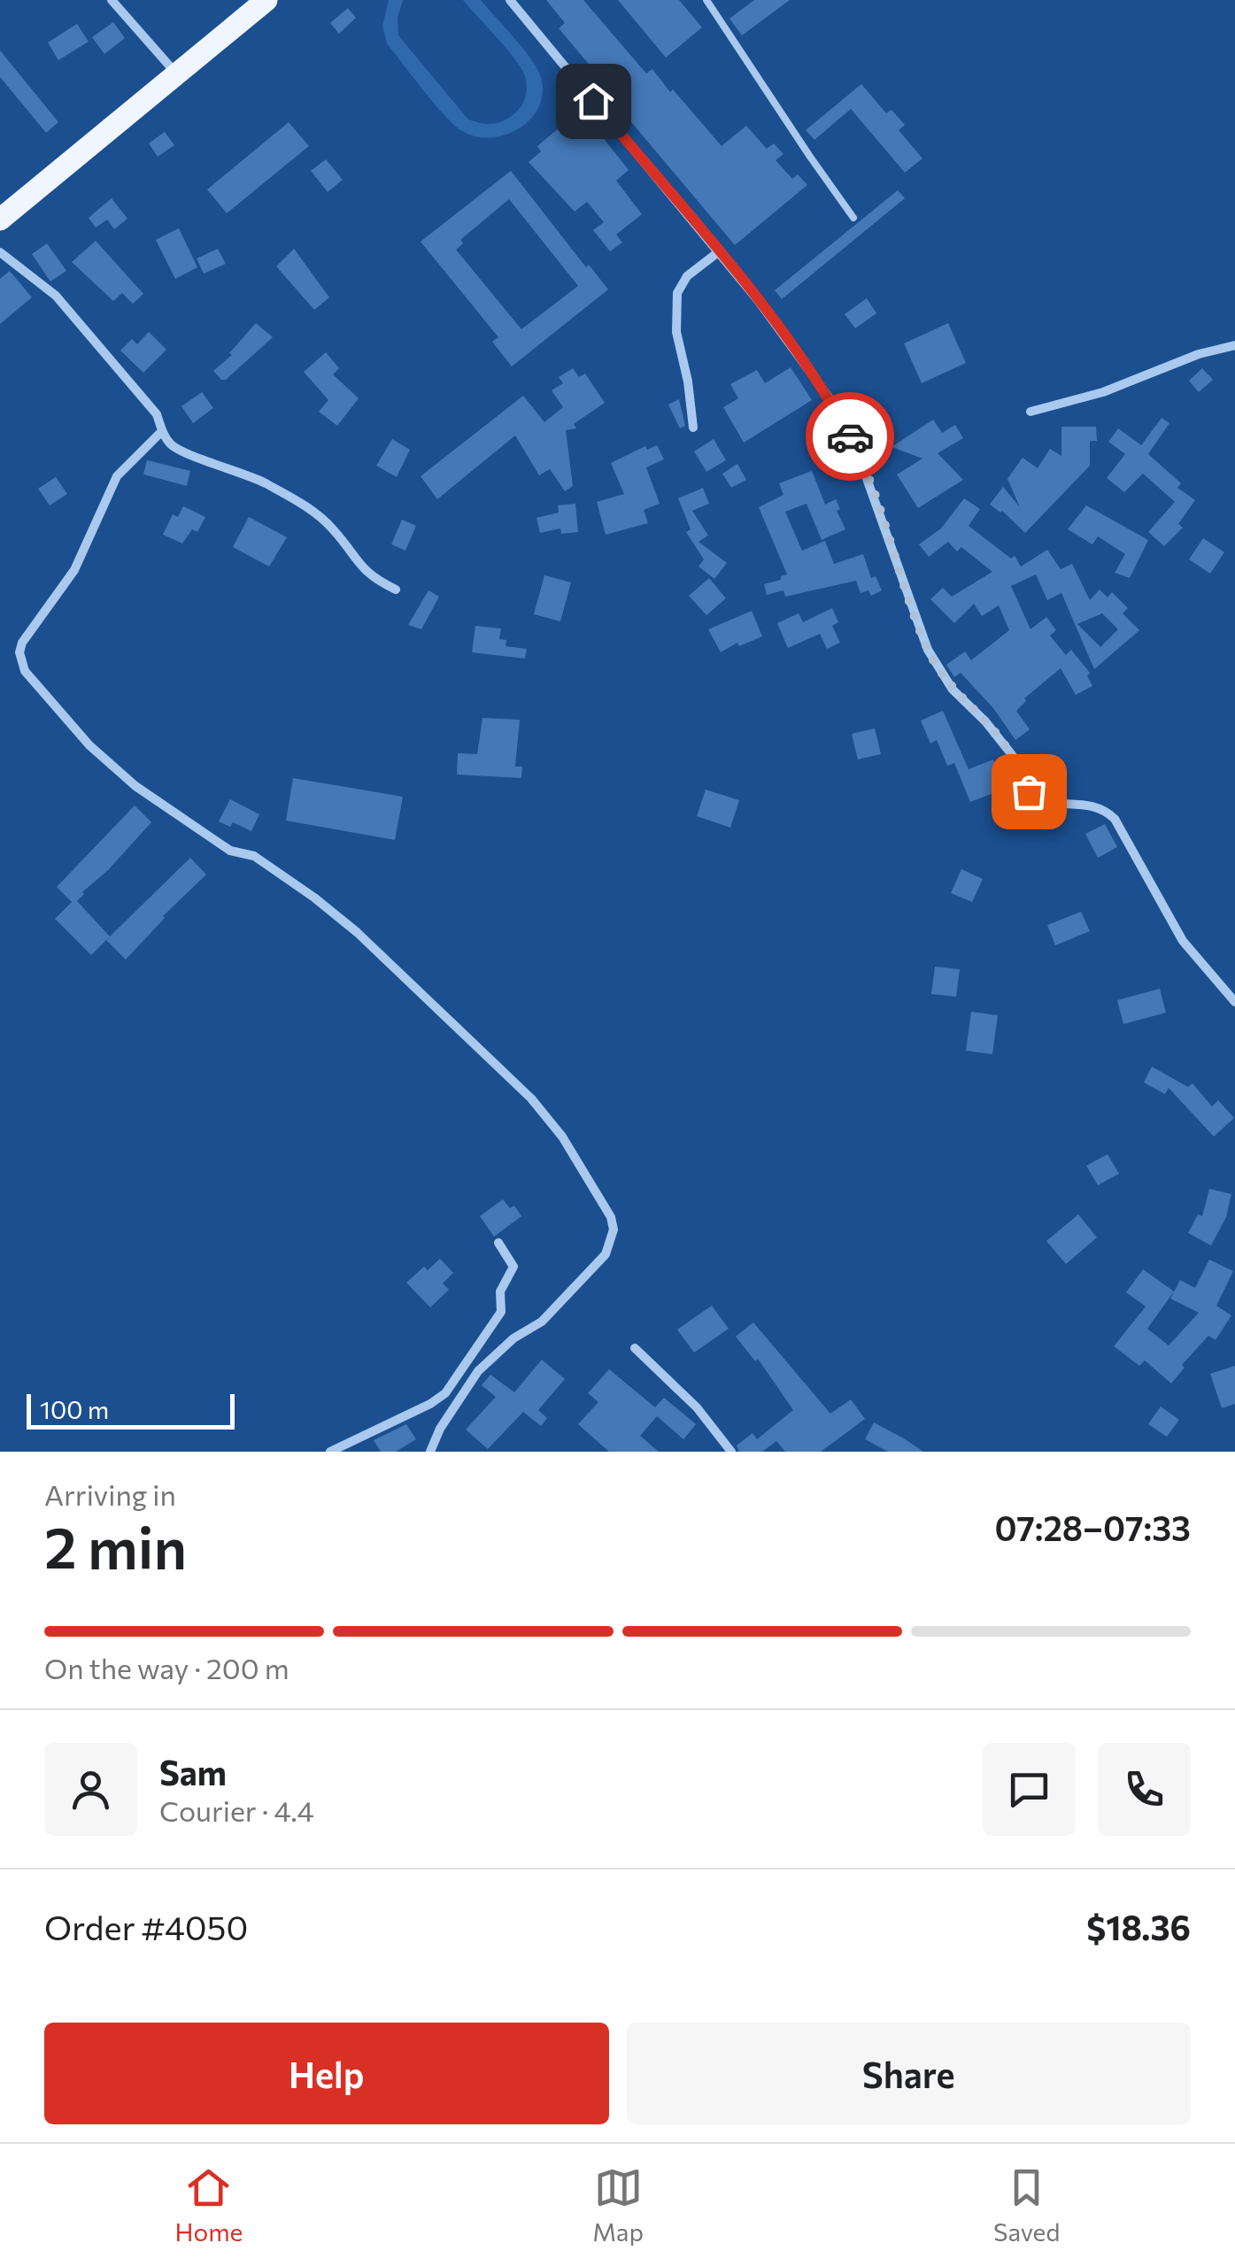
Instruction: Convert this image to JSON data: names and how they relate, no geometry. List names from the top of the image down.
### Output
{
  "scale_bar": "100 m",
  "page": {
    "scale": "100 m",
    "heading": ["2 min", "Arriving in", "07:28–07:33"],
    "panel": [
      "Sam",
      "Courier · 4.4",
      "Order #4050",
      "$18.36"
    ],
    "bar": "On the way · 200 m",
    "buttons": ["Help", "Share"],
    "tabs": ["Home", "Map", "Saved"]
  }
}
